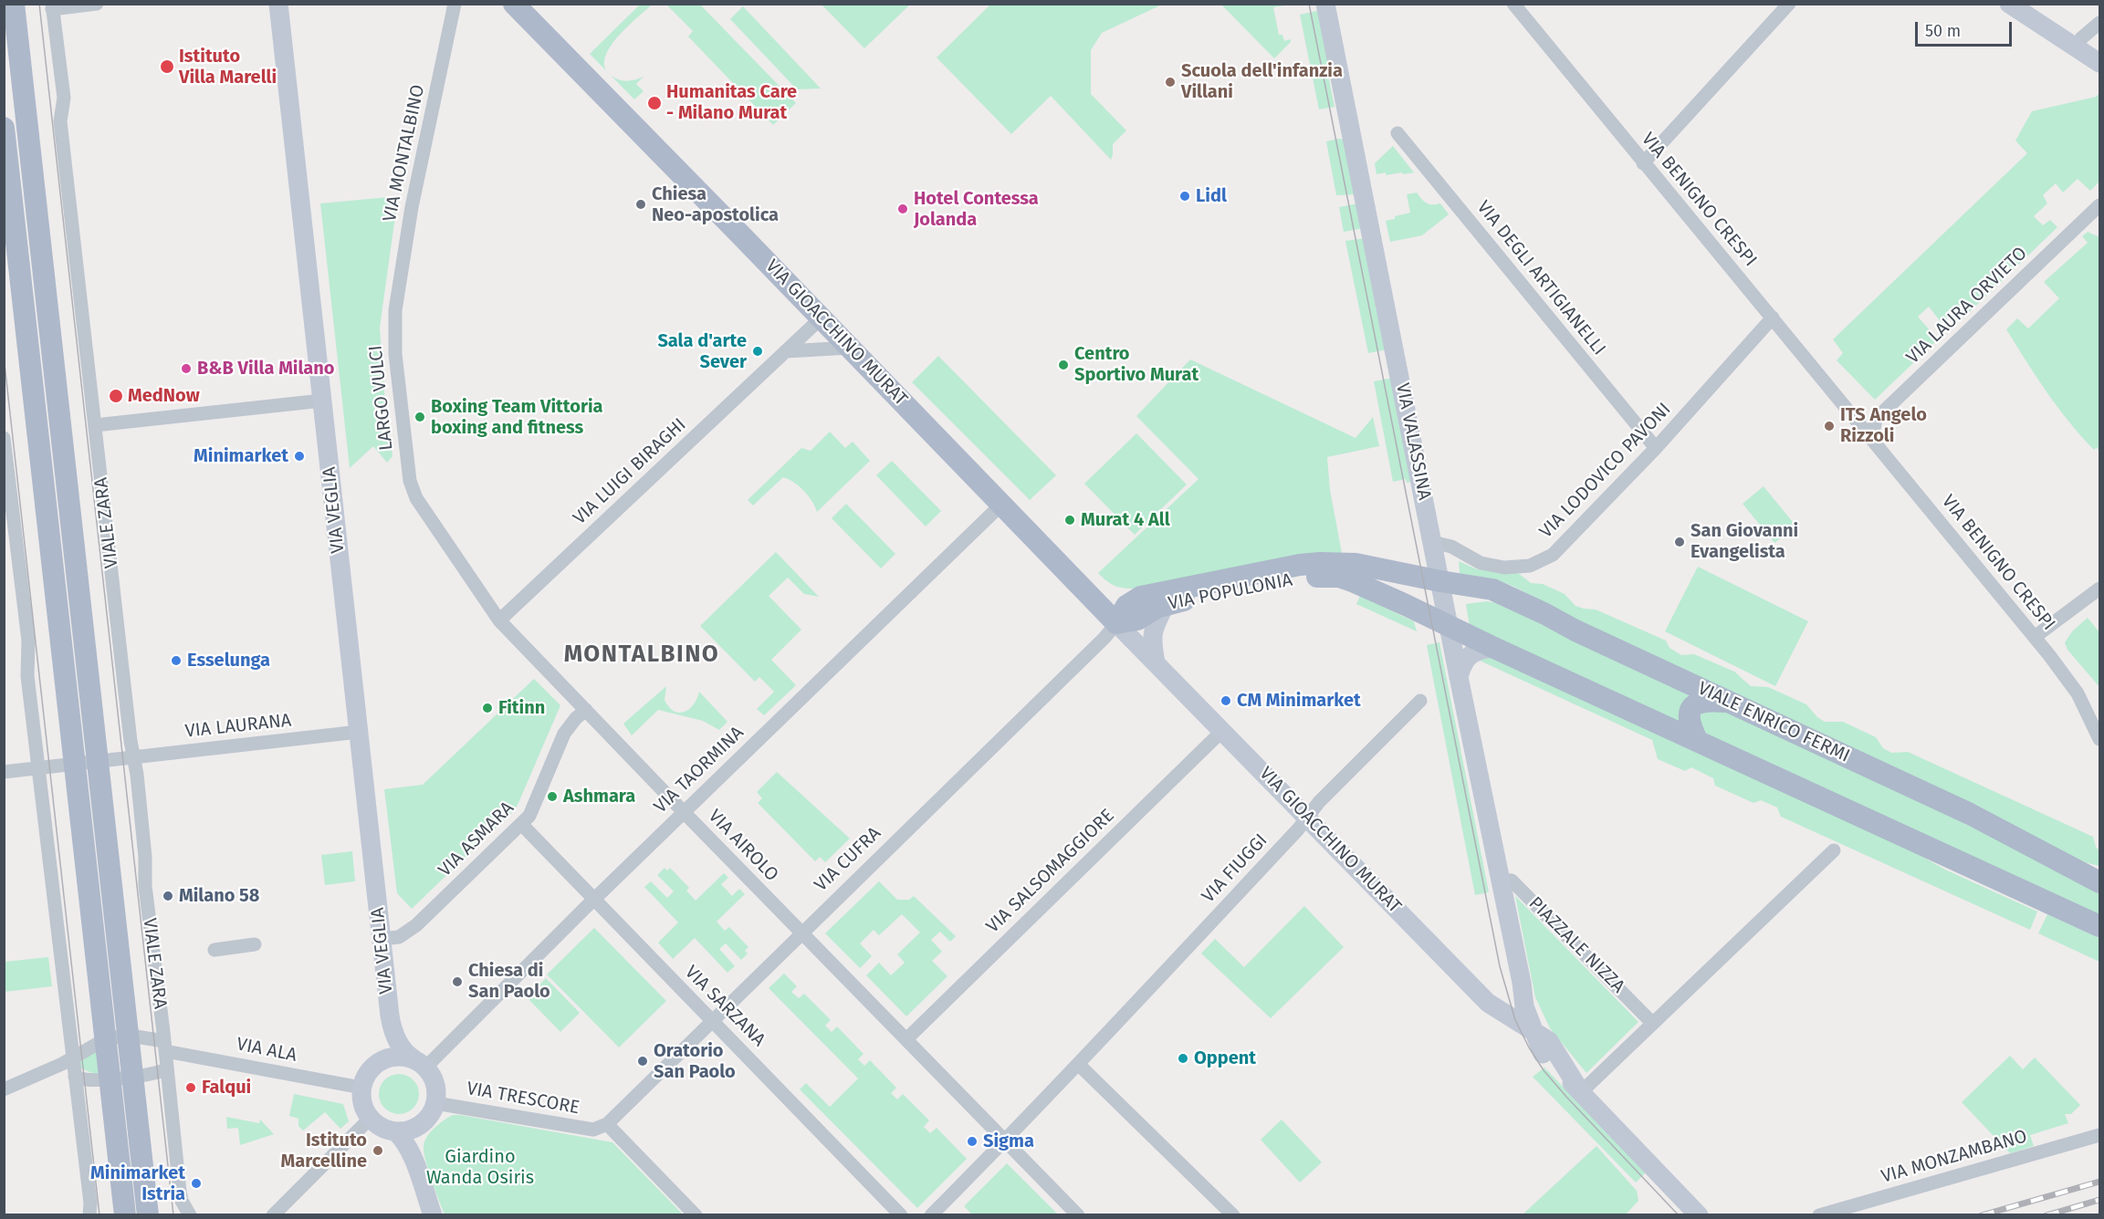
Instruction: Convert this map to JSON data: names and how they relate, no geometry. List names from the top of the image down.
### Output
{
  "streets": {
    "main road": [
      "VIA GIOACCHINO MURAT",
      "VIA VALASSINA",
      "VIA VEGLIA",
      "VIALE ZARA",
      "VIA POPULONIA",
      "VIALE ENRICO FERMI",
      "PIAZZALE NIZZA"
    ],
    "street": [
      "VIA MONTALBINO",
      "VIA BENIGNO CRESPI",
      "VIA DEGLI ARTIGIANELLI",
      "VIA LAURA ORVIETO",
      "LARGO VULCI",
      "VIA LODOVICO PAVONI",
      "VIA LUIGI BIRAGHI",
      "VIA LAURANA",
      "VIA TAORMINA",
      "VIA ASMARA",
      "VIA AIROLO",
      "VIA CUFRA",
      "VIA FIUGGI",
      "VIA SALSOMAGGIORE",
      "VIA SARZANA",
      "VIA ALA",
      "VIA TRESCORE",
      "VIA MONZAMBANO"
    ]
  },
  "crossings": [
    ["VIA MONTALBINO", "LARGO VULCI"],
    ["VIA BENIGNO CRESPI", "VIA LODOVICO PAVONI"],
    ["VIA DEGLI ARTIGIANELLI", "VIA LODOVICO PAVONI"],
    ["VIA GIOACCHINO MURAT", "VIA LUIGI BIRAGHI"],
    ["VIA GIOACCHINO MURAT", "VIA POPULONIA"],
    ["VIA GIOACCHINO MURAT", "VIA TAORMINA"],
    ["VIA GIOACCHINO MURAT", "VIA CUFRA"],
    ["VIA GIOACCHINO MURAT", "VIA FIUGGI"],
    ["VIA GIOACCHINO MURAT", "VIA SALSOMAGGIORE"],
    ["VIA GIOACCHINO MURAT", "PIAZZALE NIZZA"],
    ["LARGO VULCI", "VIA AIROLO"],
    ["VIA VALASSINA", "VIA LODOVICO PAVONI"],
    ["VIA VALASSINA", "VIA POPULONIA"],
    ["VIA VALASSINA", "VIALE ENRICO FERMI"],
    ["VIA VALASSINA", "PIAZZALE NIZZA"],
    ["VIA LUIGI BIRAGHI", "VIA AIROLO"],
    ["VIA VEGLIA", "VIA LAURANA"],
    ["VIA VEGLIA", "VIA TAORMINA"],
    ["VIA VEGLIA", "VIA ASMARA"],
    ["VIA VEGLIA", "VIA ALA"],
    ["VIA VEGLIA", "VIA TRESCORE"],
    ["VIALE ZARA", "VIA LAURANA"],
    ["VIALE ZARA", "VIA ALA"],
    ["VIA POPULONIA", "VIALE ENRICO FERMI"],
    ["VIA POPULONIA", "VIA CUFRA"],
    ["VIA TAORMINA", "VIA AIROLO"],
    ["VIA TAORMINA", "VIA SARZANA"],
    ["VIA TAORMINA", "VIA ALA"],
    ["VIA TAORMINA", "VIA TRESCORE"],
    ["VIA ASMARA", "VIA AIROLO"],
    ["VIA ASMARA", "VIA SARZANA"],
    ["VIA AIROLO", "VIA CUFRA"],
    ["VIA AIROLO", "VIA FIUGGI"],
    ["VIA AIROLO", "VIA SALSOMAGGIORE"],
    ["VIA CUFRA", "VIA SARZANA"],
    ["VIA CUFRA", "VIA TRESCORE"],
    ["VIA ALA", "VIA TRESCORE"]
  ],
  "districts": ["MONTALBINO"],
  "parks": ["Giardino Wanda Osiris"],
  "places": [
    "Istituto Villa Marelli",
    "Scuola dell'infanzia Villani",
    "Humanitas Care - Milano Murat",
    "Lidl",
    "Chiesa Neo-apostolica",
    "Hotel Contessa Jolanda",
    "Sala d'arte Sever",
    "Centro Sportivo Murat",
    "B&B Villa Milano",
    "MedNow",
    "Boxing Team Vittoria boxing and fitness",
    "ITS Angelo Rizzoli",
    "Minimarket",
    "Murat 4 All",
    "San Giovanni Evangelista",
    "Esselunga",
    "CM Minimarket",
    "Fitinn",
    "Ashmara",
    "Milano 58",
    "Chiesa di San Paolo",
    "Oppent",
    "Oratorio San Paolo",
    "Falqui",
    "Sigma",
    "Istituto Marcelline",
    "Minimarket Istria"
  ],
  "scale_bar": "50 m"
}
